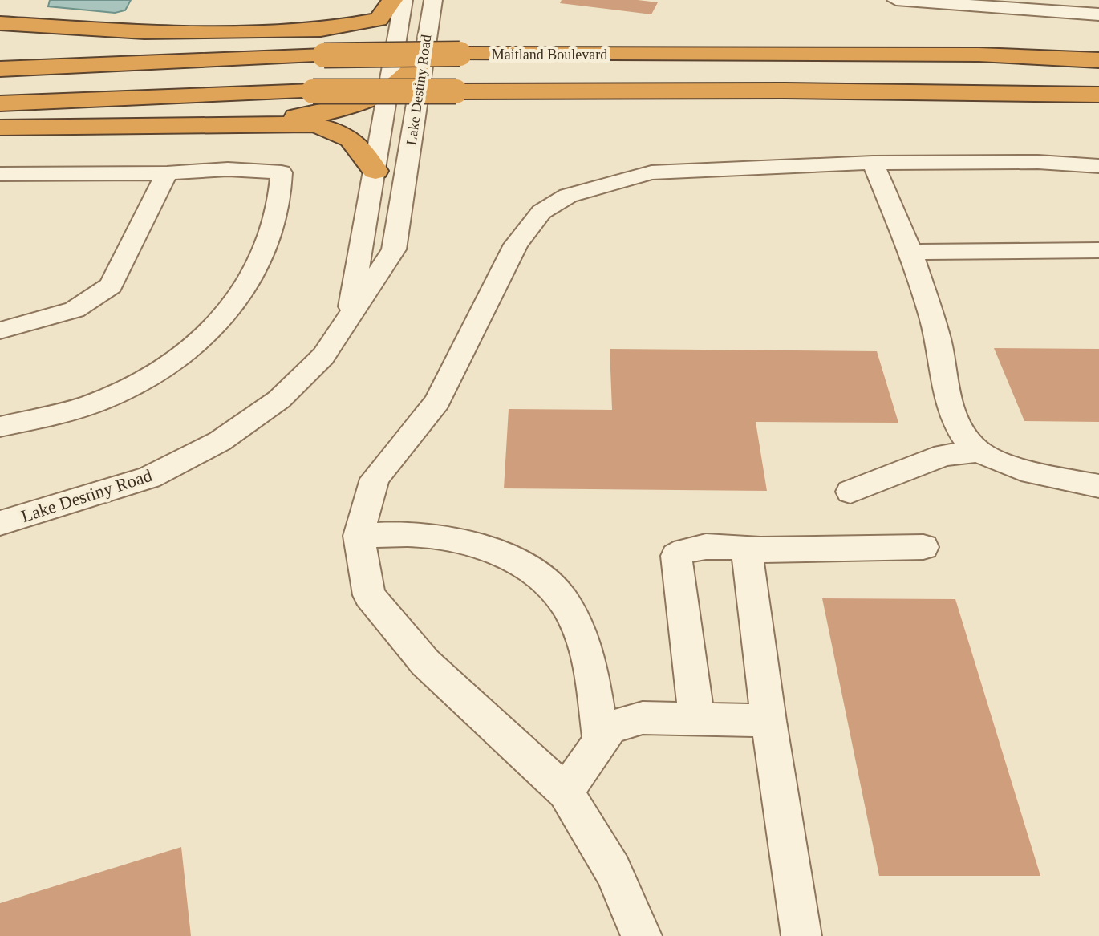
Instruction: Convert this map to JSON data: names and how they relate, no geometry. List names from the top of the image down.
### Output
{
  "streets": {
    "highway": ["Maitland Boulevard"],
    "street": ["Lake Destiny Road"]
  }
}
